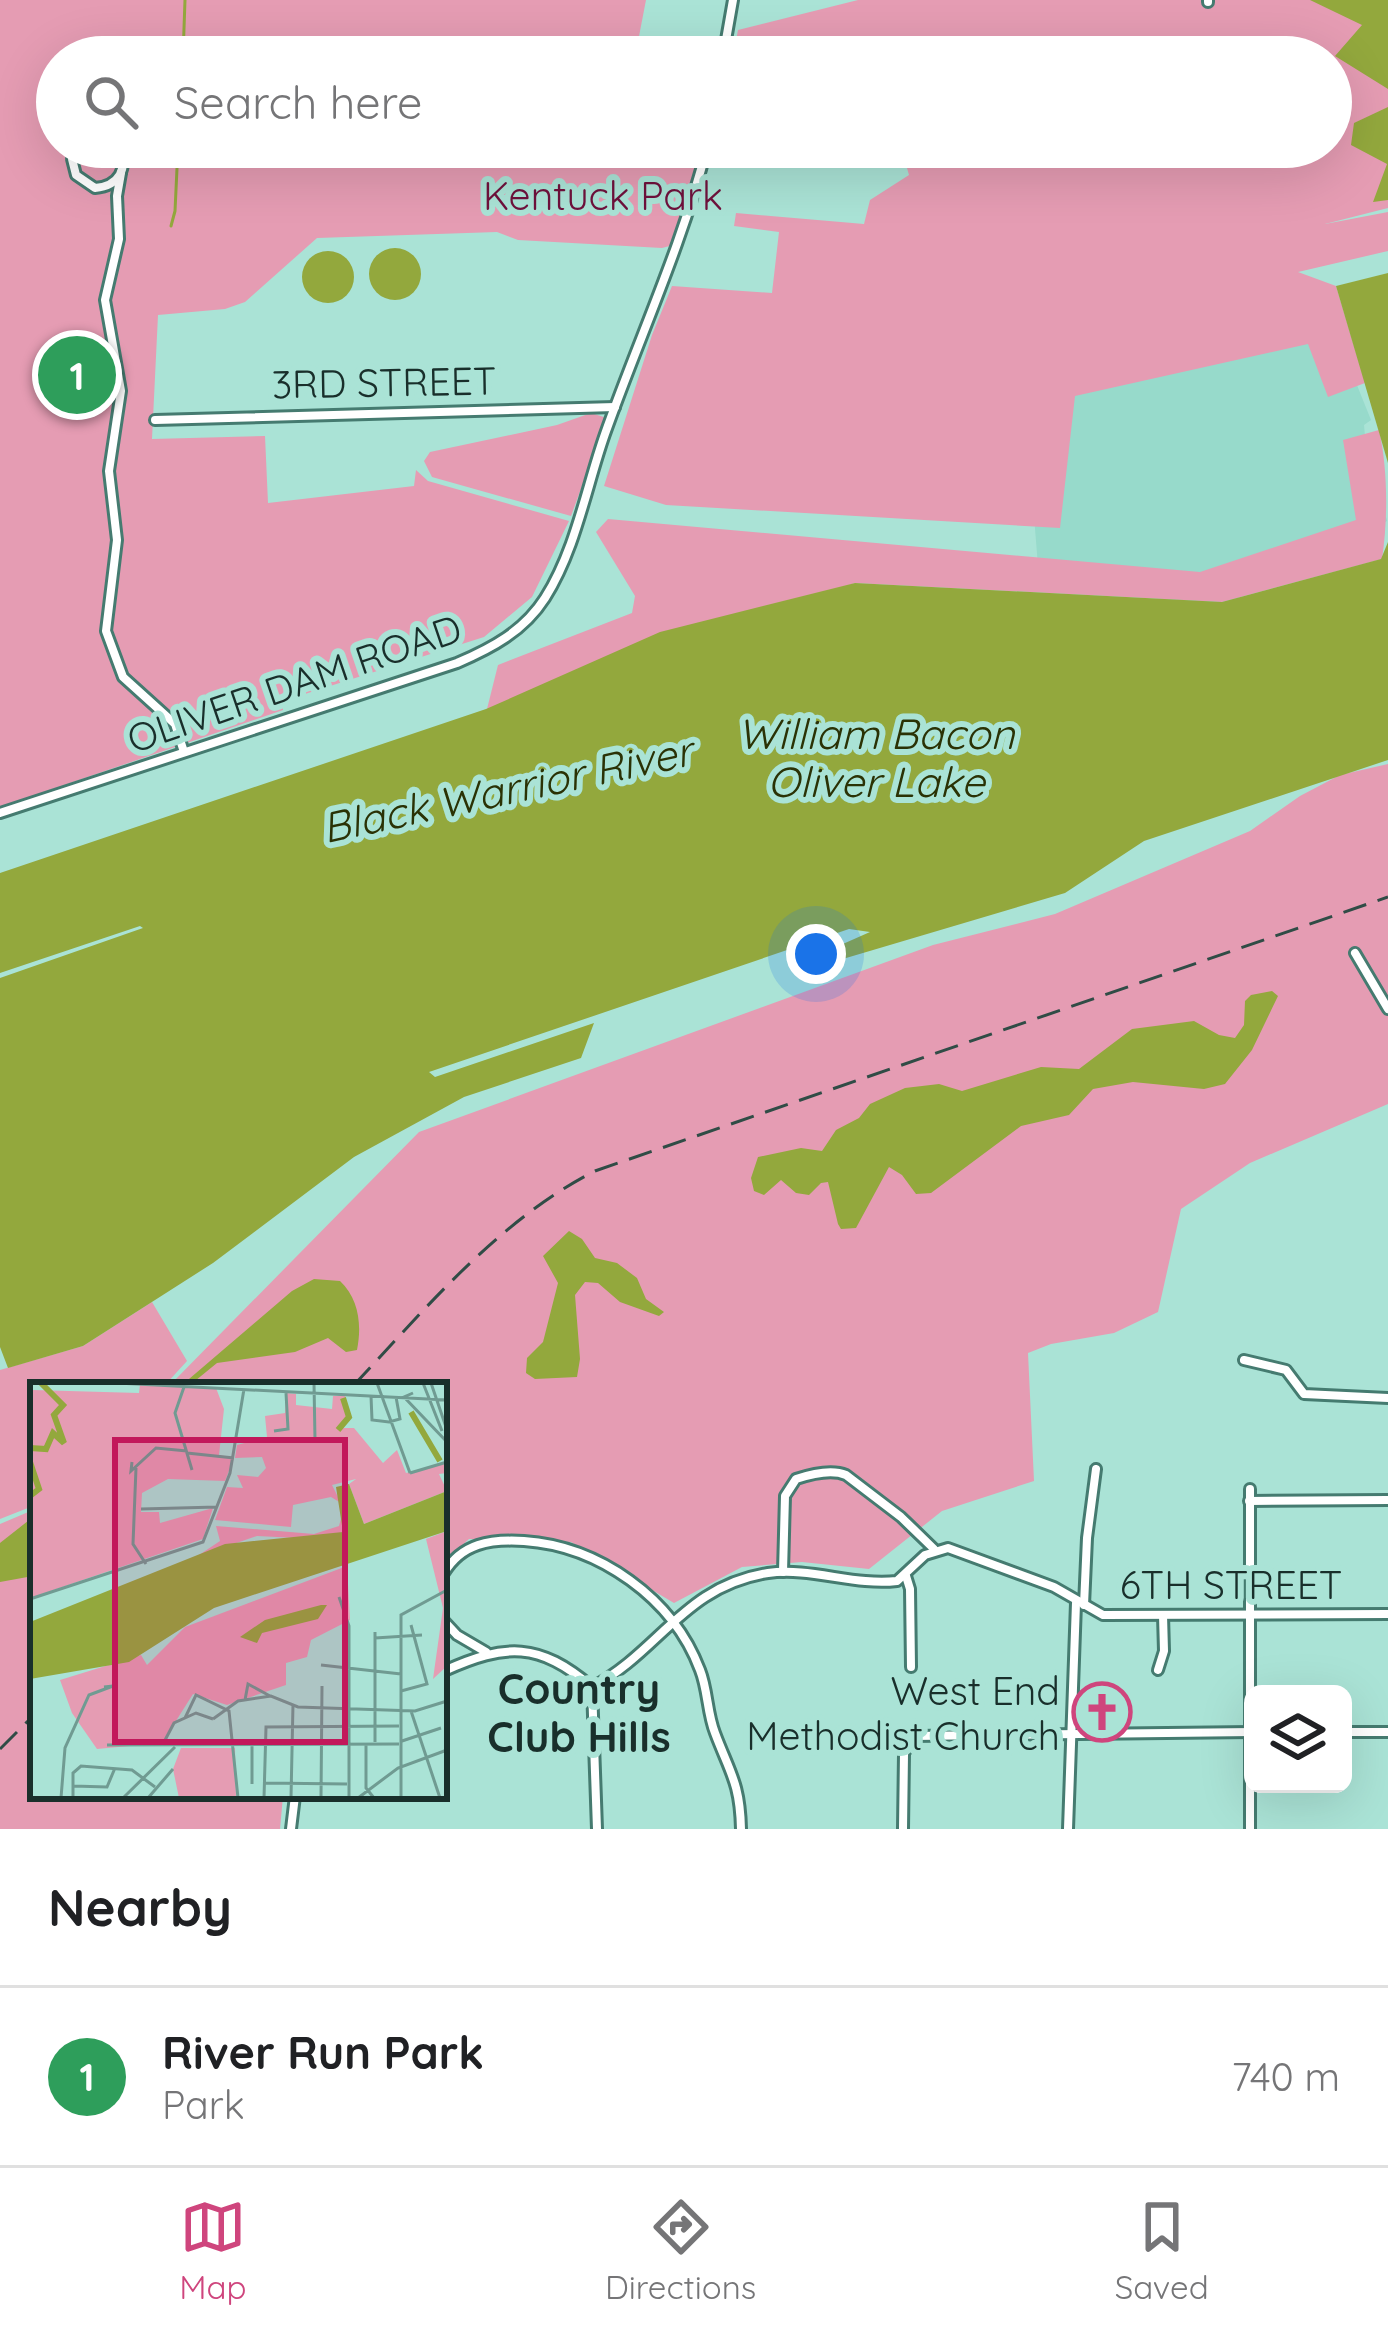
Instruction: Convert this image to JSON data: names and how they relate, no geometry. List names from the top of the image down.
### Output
{
  "streets": {
    "street": ["3RD STREET", "OLIVER DAM ROAD", "6TH STREET"]
  },
  "crossings": [
    ["3RD STREET", "OLIVER DAM ROAD"]
  ],
  "districts": ["Country Club Hills"],
  "water": ["William Bacon Oliver Lake", "Black Warrior River"],
  "parks": ["Kentuck Park"],
  "places": {
    "church": ["West End Methodist Church"]
  },
  "page": {
    "search": "Search here",
    "pins": "1",
    "heading": "Nearby",
    "list": [
      {
        "mark": "1",
        "name": "River Run Park",
        "note": "Park",
        "value": "740 m"
      }
    ],
    "nav": ["Map", "Directions", "Saved"]
  }
}
